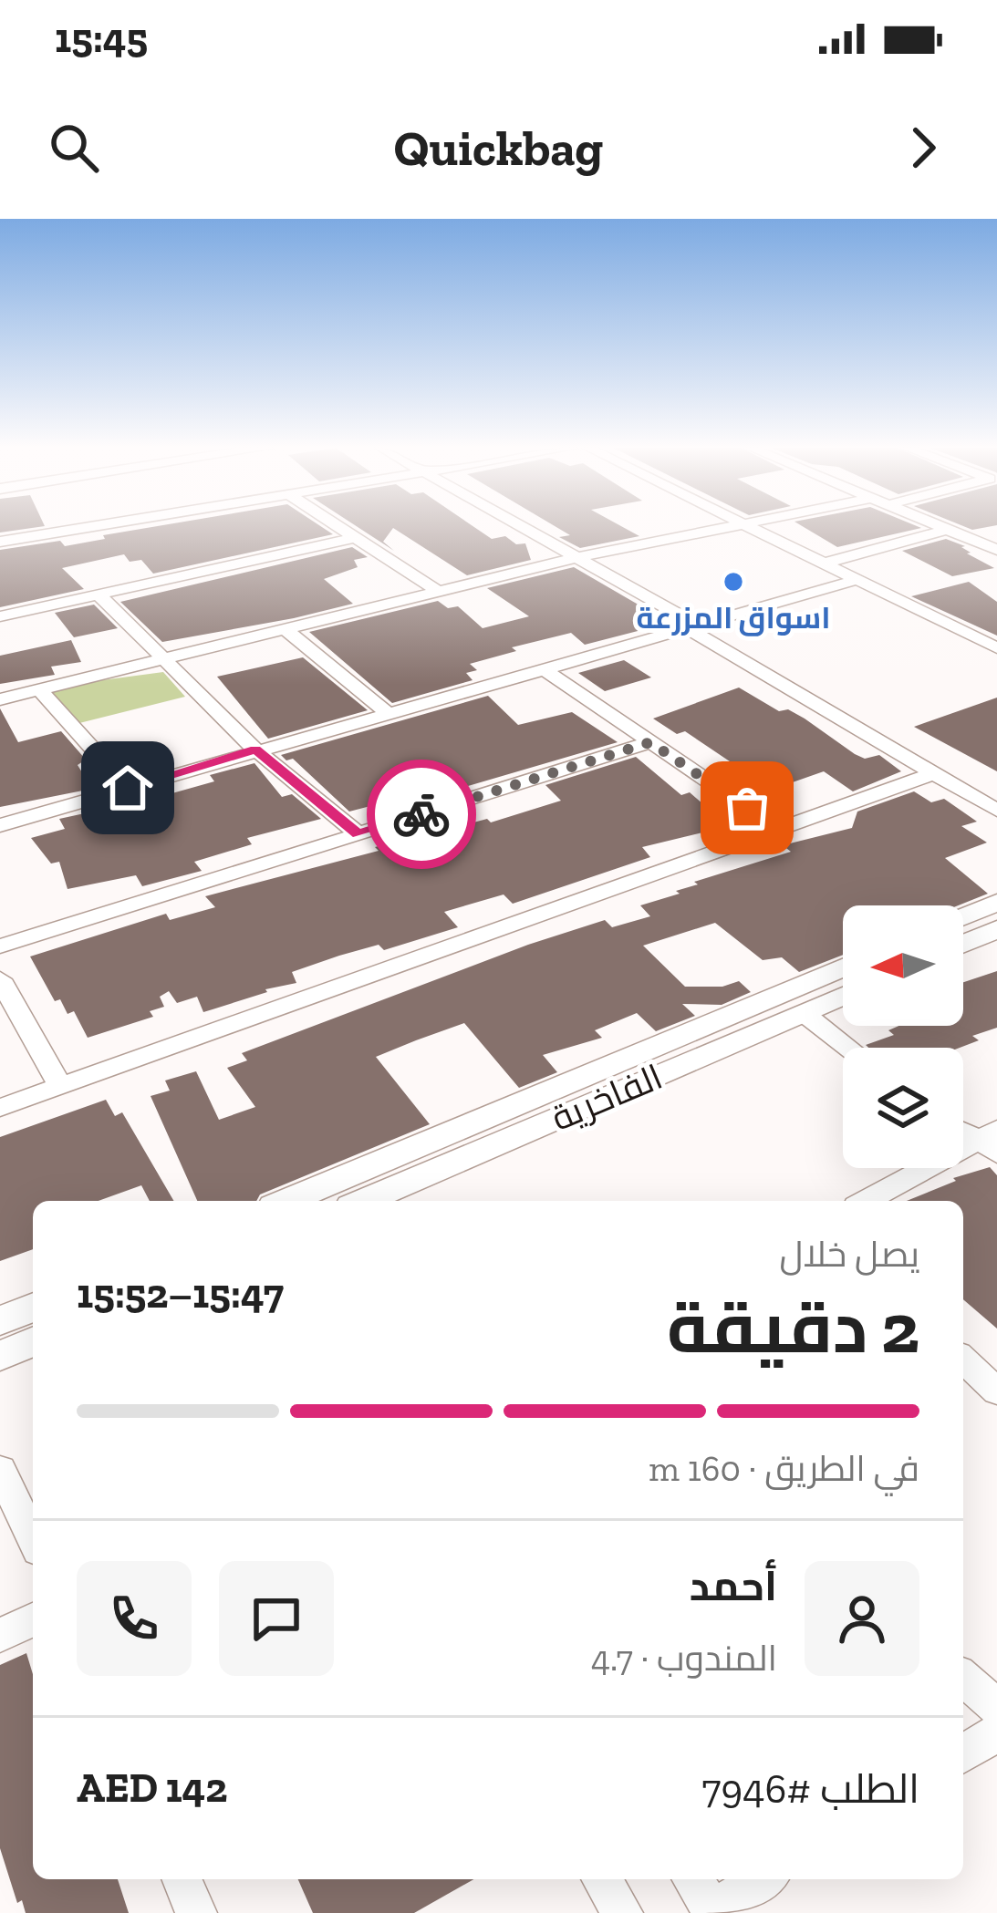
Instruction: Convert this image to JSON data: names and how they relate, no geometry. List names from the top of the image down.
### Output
{
  "streets": {
    "street": ["الفاخرية"]
  },
  "places": ["اسواق المزرعة"],
  "north": "left",
  "page": {
    "status": "15:45",
    "header": "Quickbag",
    "heading": ["2 دقيقة", "يصل خلال", "15:47–15:52"],
    "panel": [
      "أحمد",
      "المندوب · 4.7",
      "الطلب #7946",
      "AED 142"
    ],
    "bar": "في الطريق · 160 m"
  }
}
